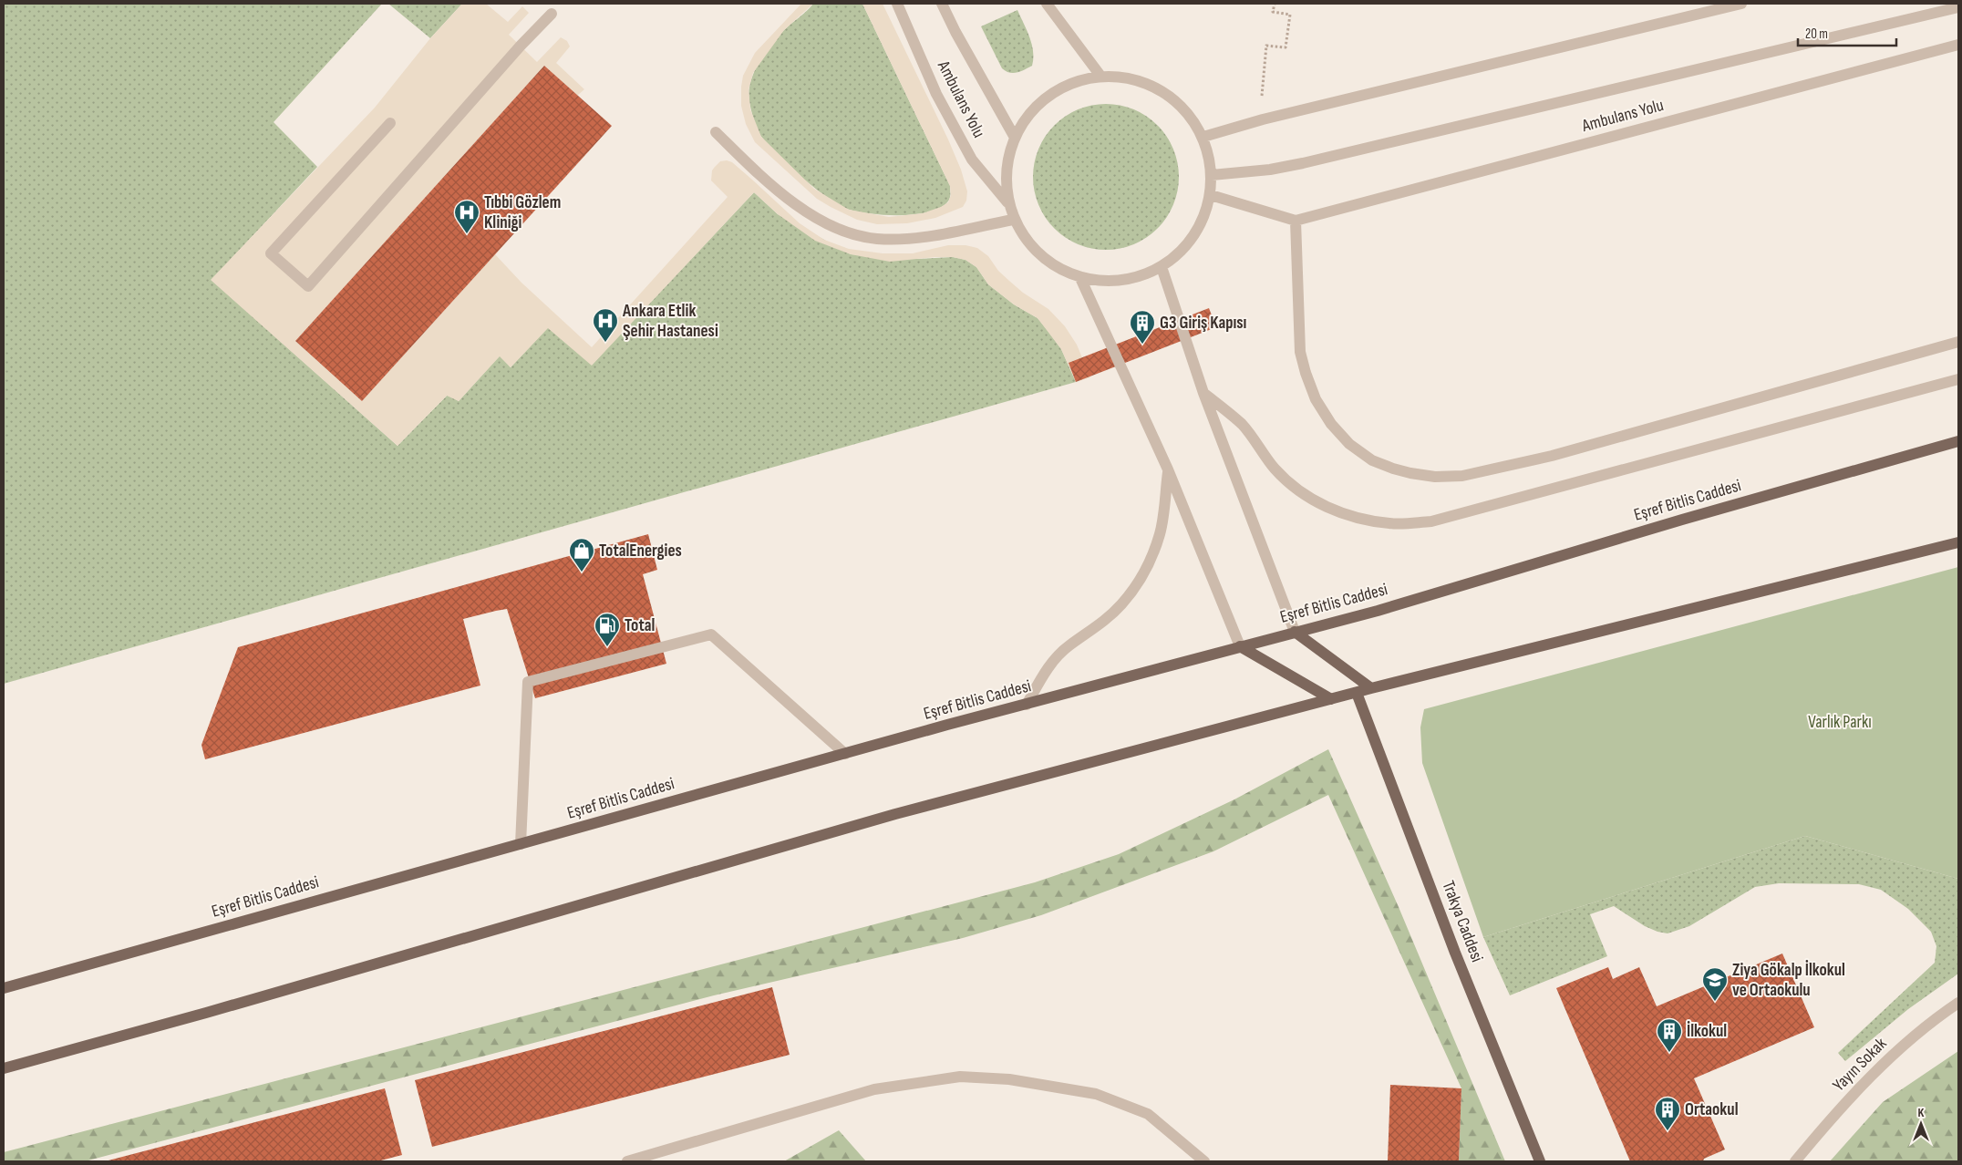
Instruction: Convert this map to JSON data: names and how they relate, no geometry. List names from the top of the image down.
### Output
{
  "streets": {
    "main road": ["Eşref Bitlis Caddesi", "Trakya Caddesi"],
    "street": ["Ambulans Yolu", "Yayın Sokak"]
  },
  "parks": ["Varlık Parkı"],
  "places": {
    "hospital": ["Tıbbi Gözlem Kliniği", "Ankara Etlik Şehir Hastanesi"],
    "building": ["G3 Giriş Kapısı", "İlkokul", "Ortaokul"],
    "shop": ["TotalEnergies"],
    "fuel station": ["Total"],
    "school or university": ["Ziya Gökalp İlkokul ve Ortaokulu"]
  },
  "scale_bar": "20 m",
  "north": "top"
}
